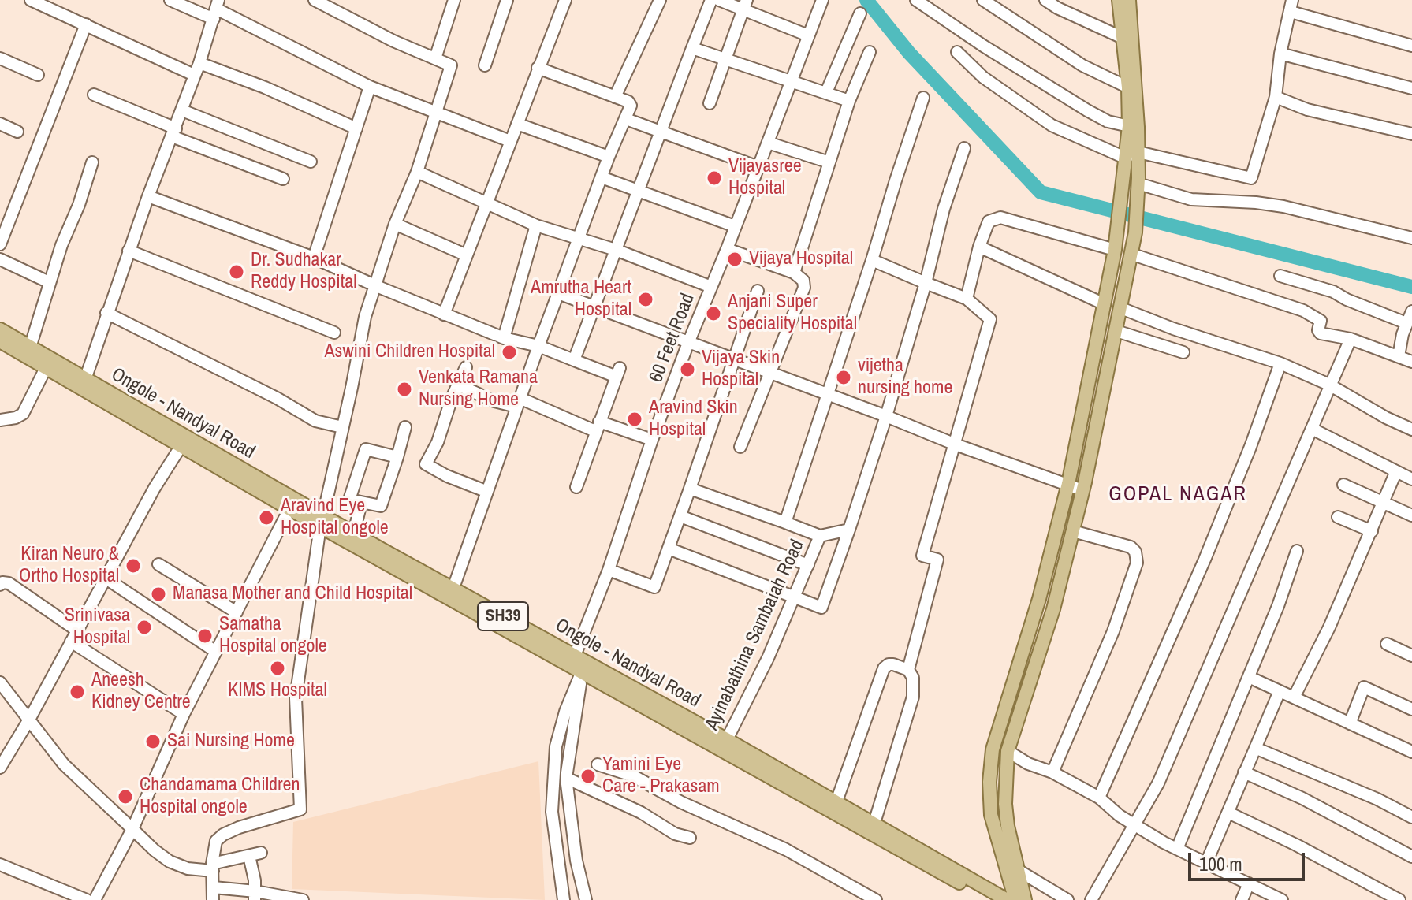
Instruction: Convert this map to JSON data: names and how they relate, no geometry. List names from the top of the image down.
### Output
{
  "streets": {
    "main road": ["Ongole - Nandyal Road", "SH39"],
    "street": ["60 Feet Road", "Ayinabathina Sambaiah Road"]
  },
  "crossings": [
    ["60 Feet Road", "Ongole - Nandyal Road"],
    ["Ongole - Nandyal Road", "Ayinabathina Sambaiah Road"]
  ],
  "districts": ["GOPAL NAGAR"],
  "places": [
    "Vijayasree Hospital",
    "Vijaya Hospital",
    "Dr. Sudhakar Reddy Hospital",
    "Amrutha Heart Hospital",
    "Anjani Super Speciality Hospital",
    "Aswini Children Hospital",
    "Vijaya Skin Hospital",
    "vijetha nursing home",
    "Venkata Ramana Nursing Home",
    "Aravind Skin Hospital",
    "Aravind Eye Hospital ongole",
    "Kiran Neuro & Ortho Hospital",
    "Manasa Mother and Child Hospital",
    "Srinivasa Hospital",
    "Samatha Hospital ongole",
    "KIMS Hospital",
    "Aneesh Kidney Centre",
    "Sai Nursing Home",
    "Yamini Eye Care - Prakasam",
    "Chandamama Children Hospital ongole"
  ],
  "scale_bar": "100 m"
}
